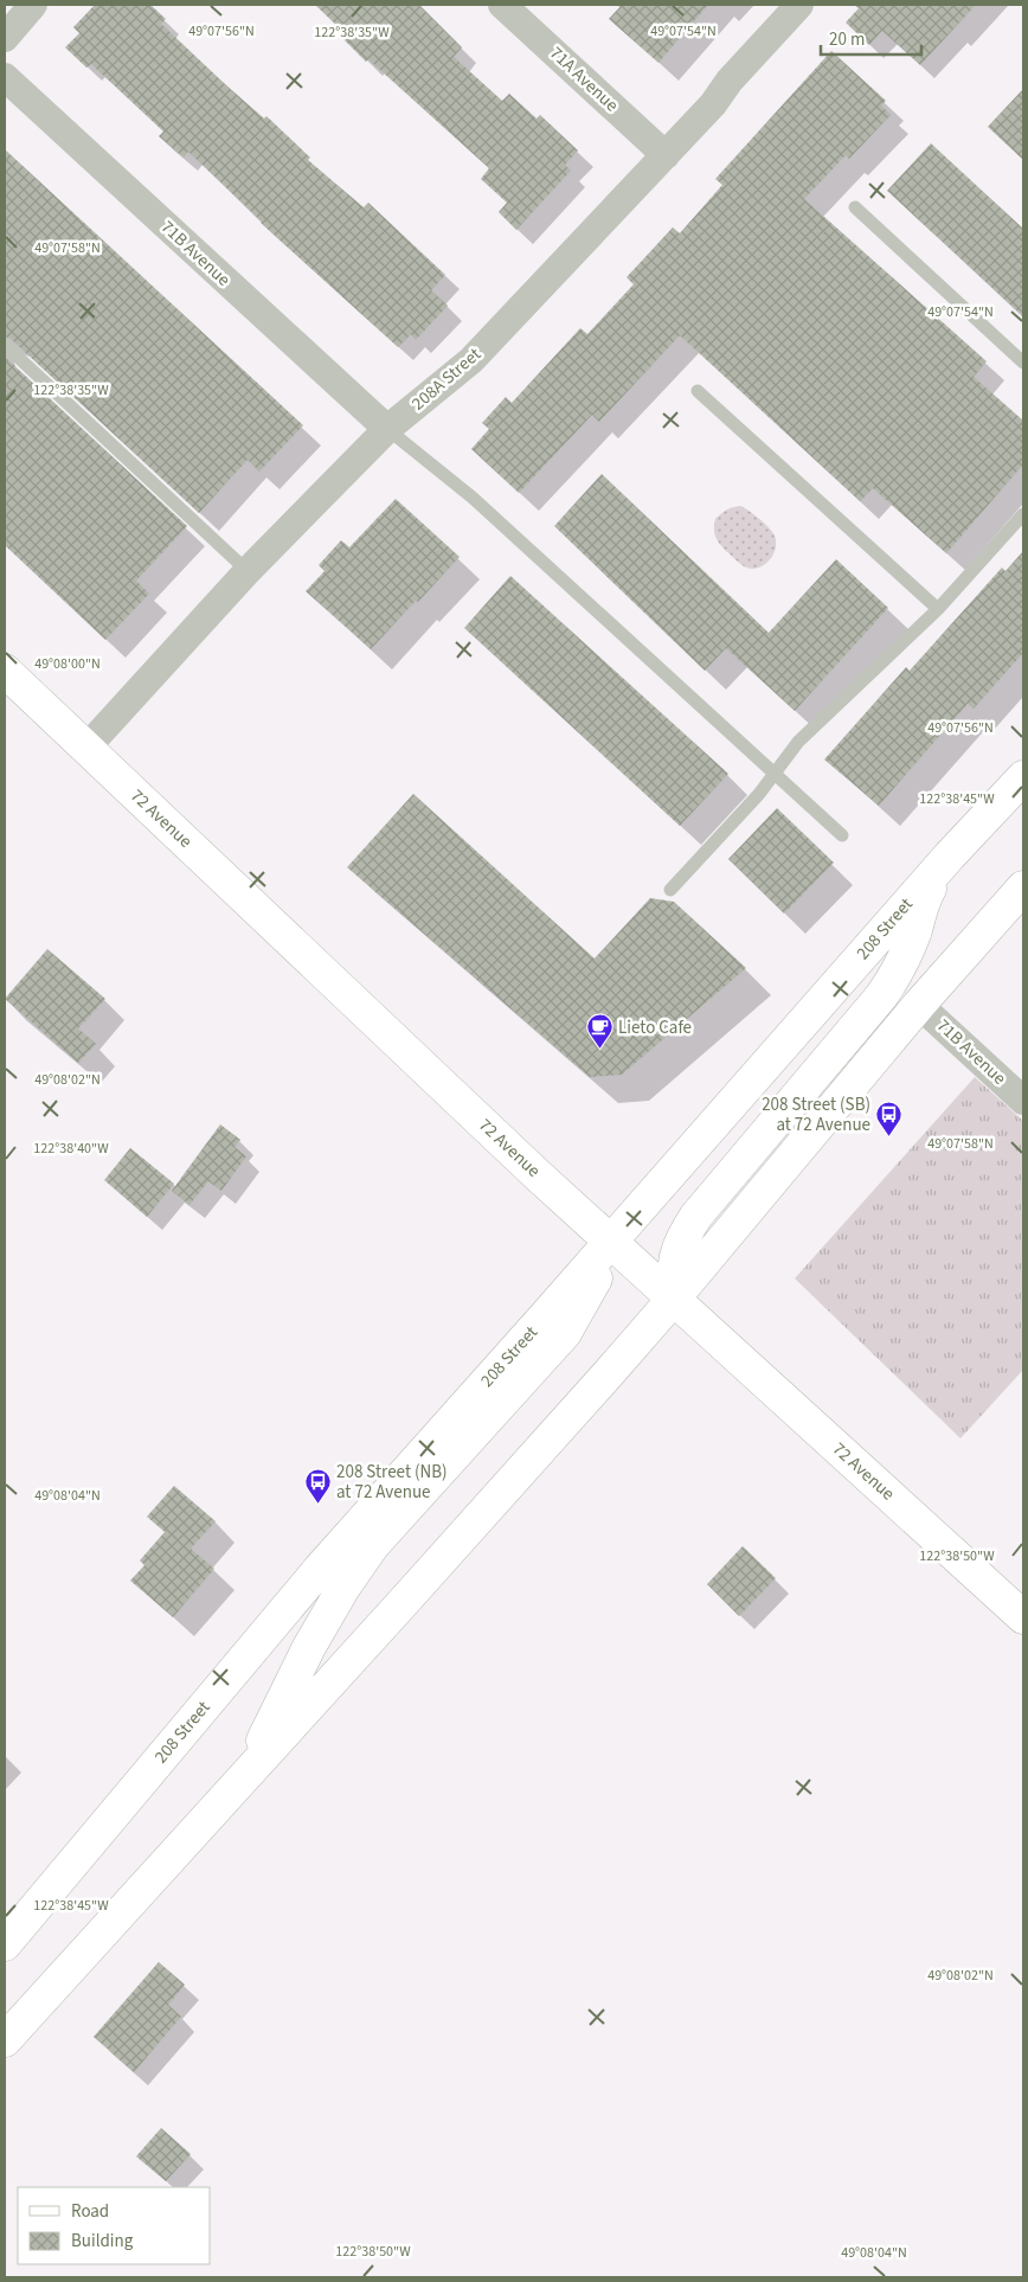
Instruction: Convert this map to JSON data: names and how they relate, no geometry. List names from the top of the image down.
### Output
{
  "streets": {
    "main road": ["72 Avenue", "208 Street"],
    "street": ["71A Avenue", "71B Avenue", "208A Street"]
  },
  "crossings": [
    ["71A Avenue", "208A Street"],
    ["71B Avenue", "208A Street"],
    ["208A Street", "72 Avenue"],
    ["72 Avenue", "208 Street"]
  ],
  "places": {
    "cafe": ["Lieto Cafe"],
    "bus stop": ["208 Street (SB) at 72 Avenue", "208 Street (NB) at 72 Avenue"]
  },
  "legend": ["Road", "Building"],
  "scale_bar": "20 m",
  "coordinates": [
    "49°07'54\"N",
    "49°07'56\"N",
    "122°38'35\"W",
    "49°07'58\"N",
    "49°08'00\"N",
    "122°38'45\"W",
    "49°08'02\"N",
    "122°38'40\"W",
    "49°08'04\"N",
    "122°38'50\"W"
  ]
}
